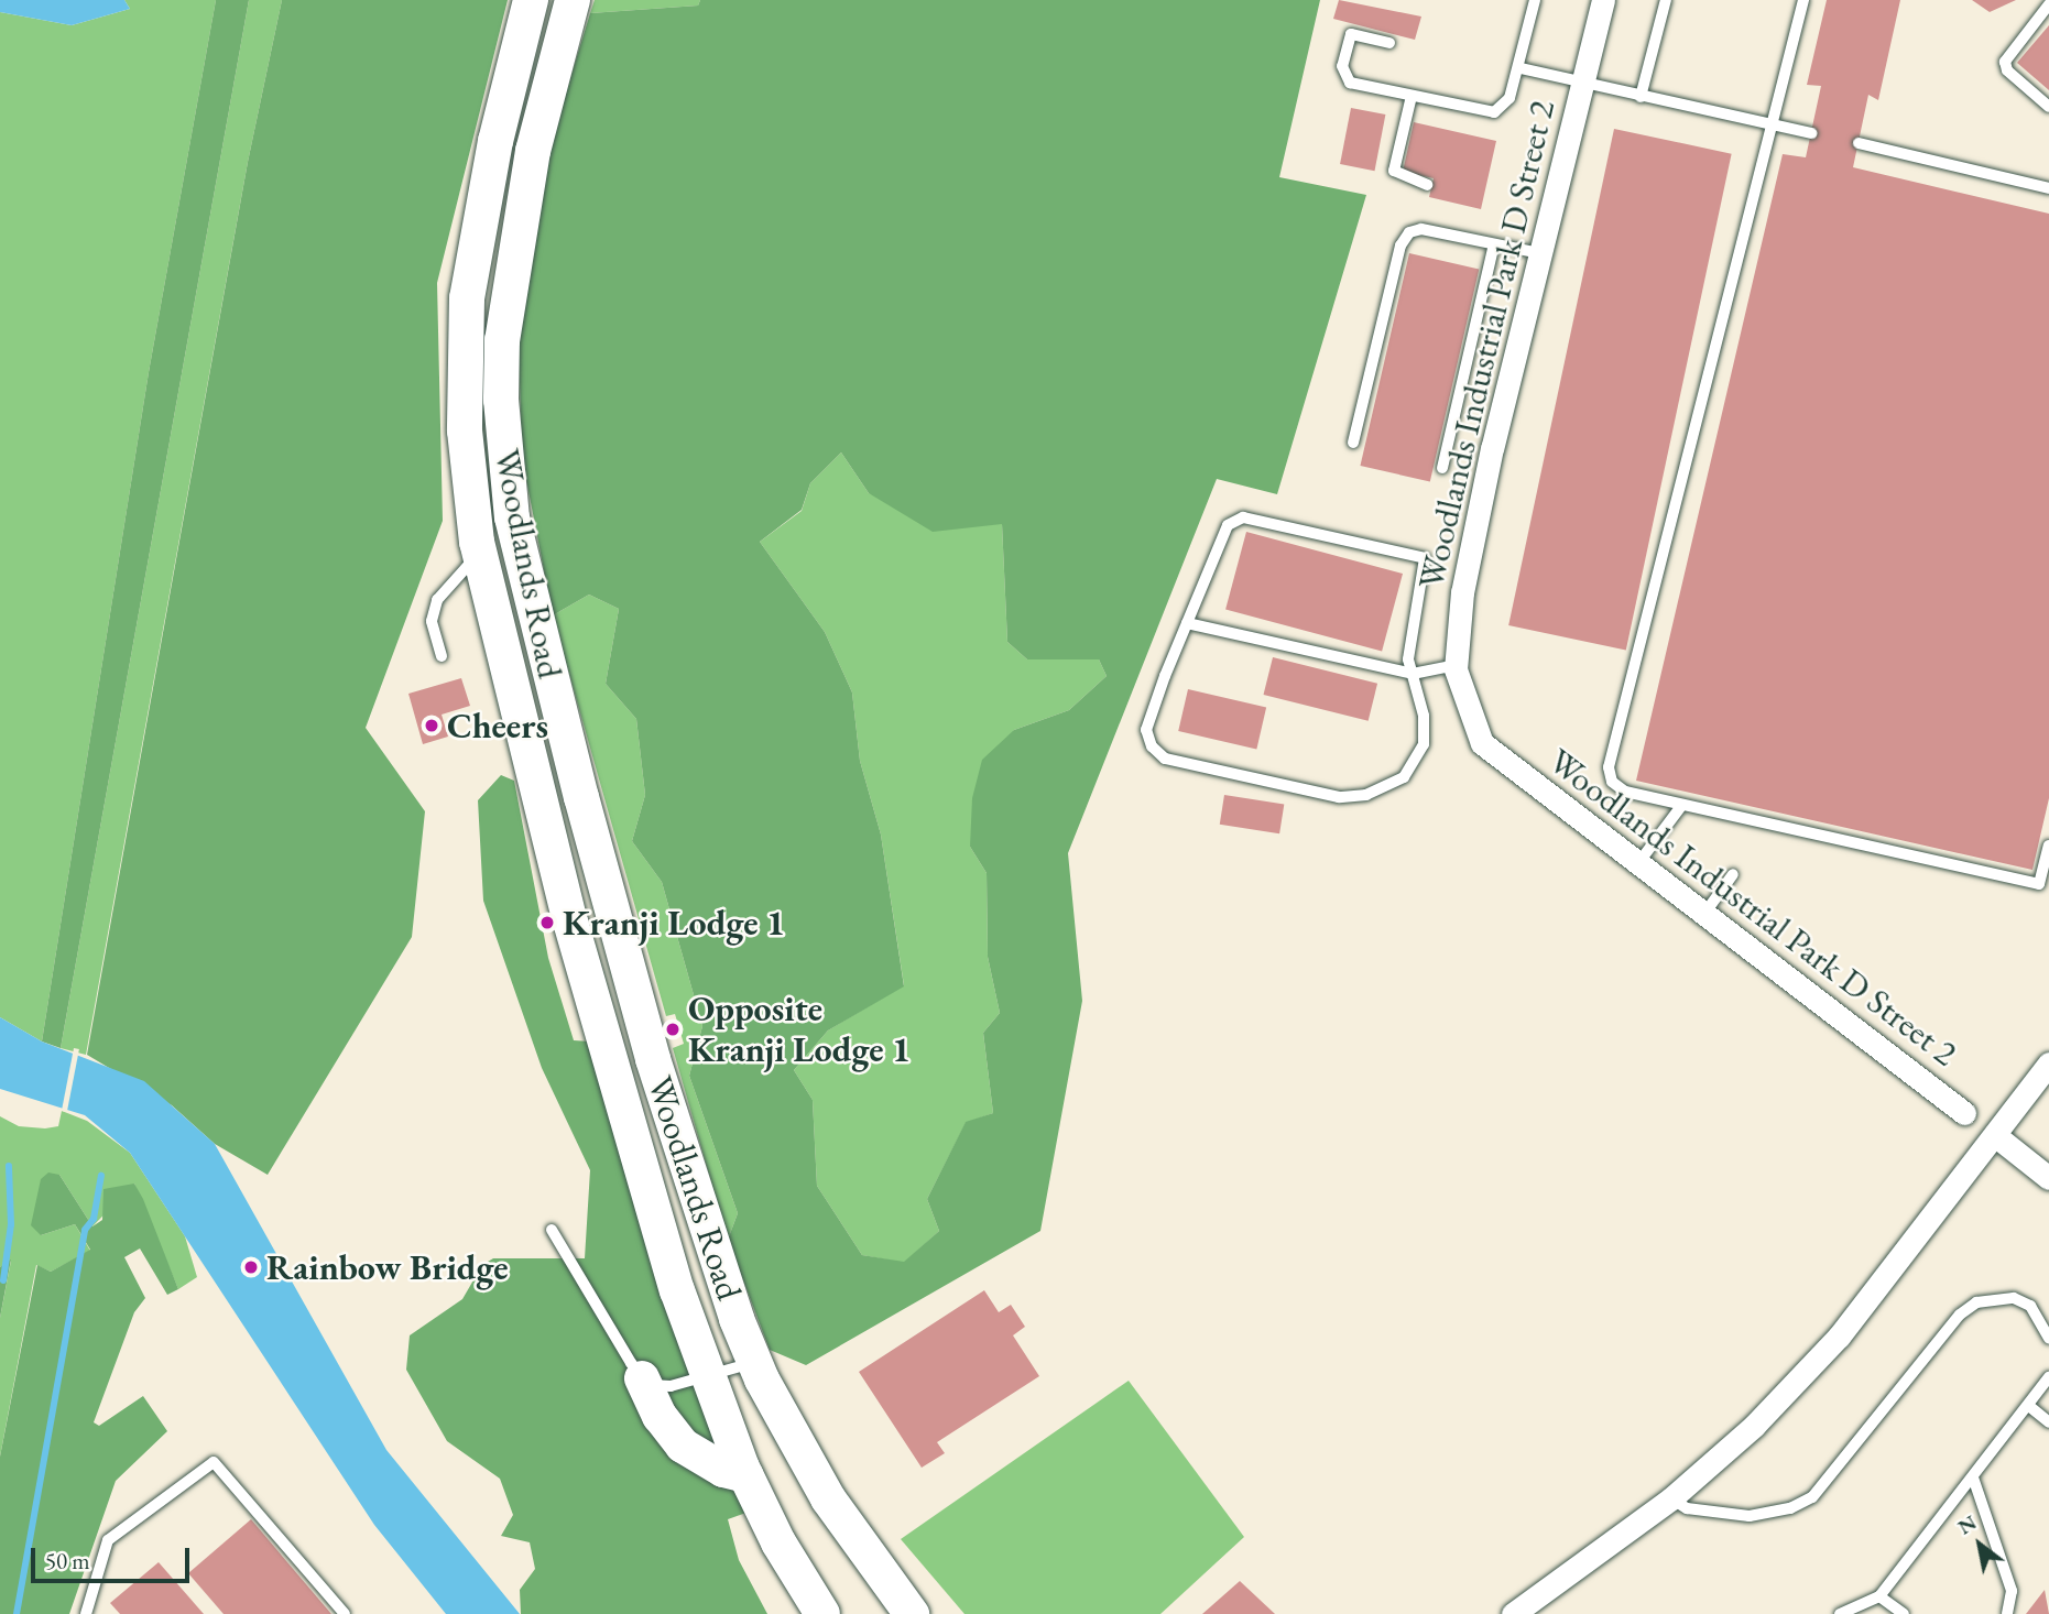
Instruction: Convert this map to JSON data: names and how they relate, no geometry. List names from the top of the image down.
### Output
{
  "streets": {
    "main road": ["Woodlands Road"],
    "street": ["Woodlands Industrial Park D Street 2"]
  },
  "places": [
    "Cheers",
    "Kranji Lodge 1",
    "Opposite Kranji Lodge 1",
    "Rainbow Bridge"
  ],
  "scale_bar": "50 m",
  "north": "top left"
}
